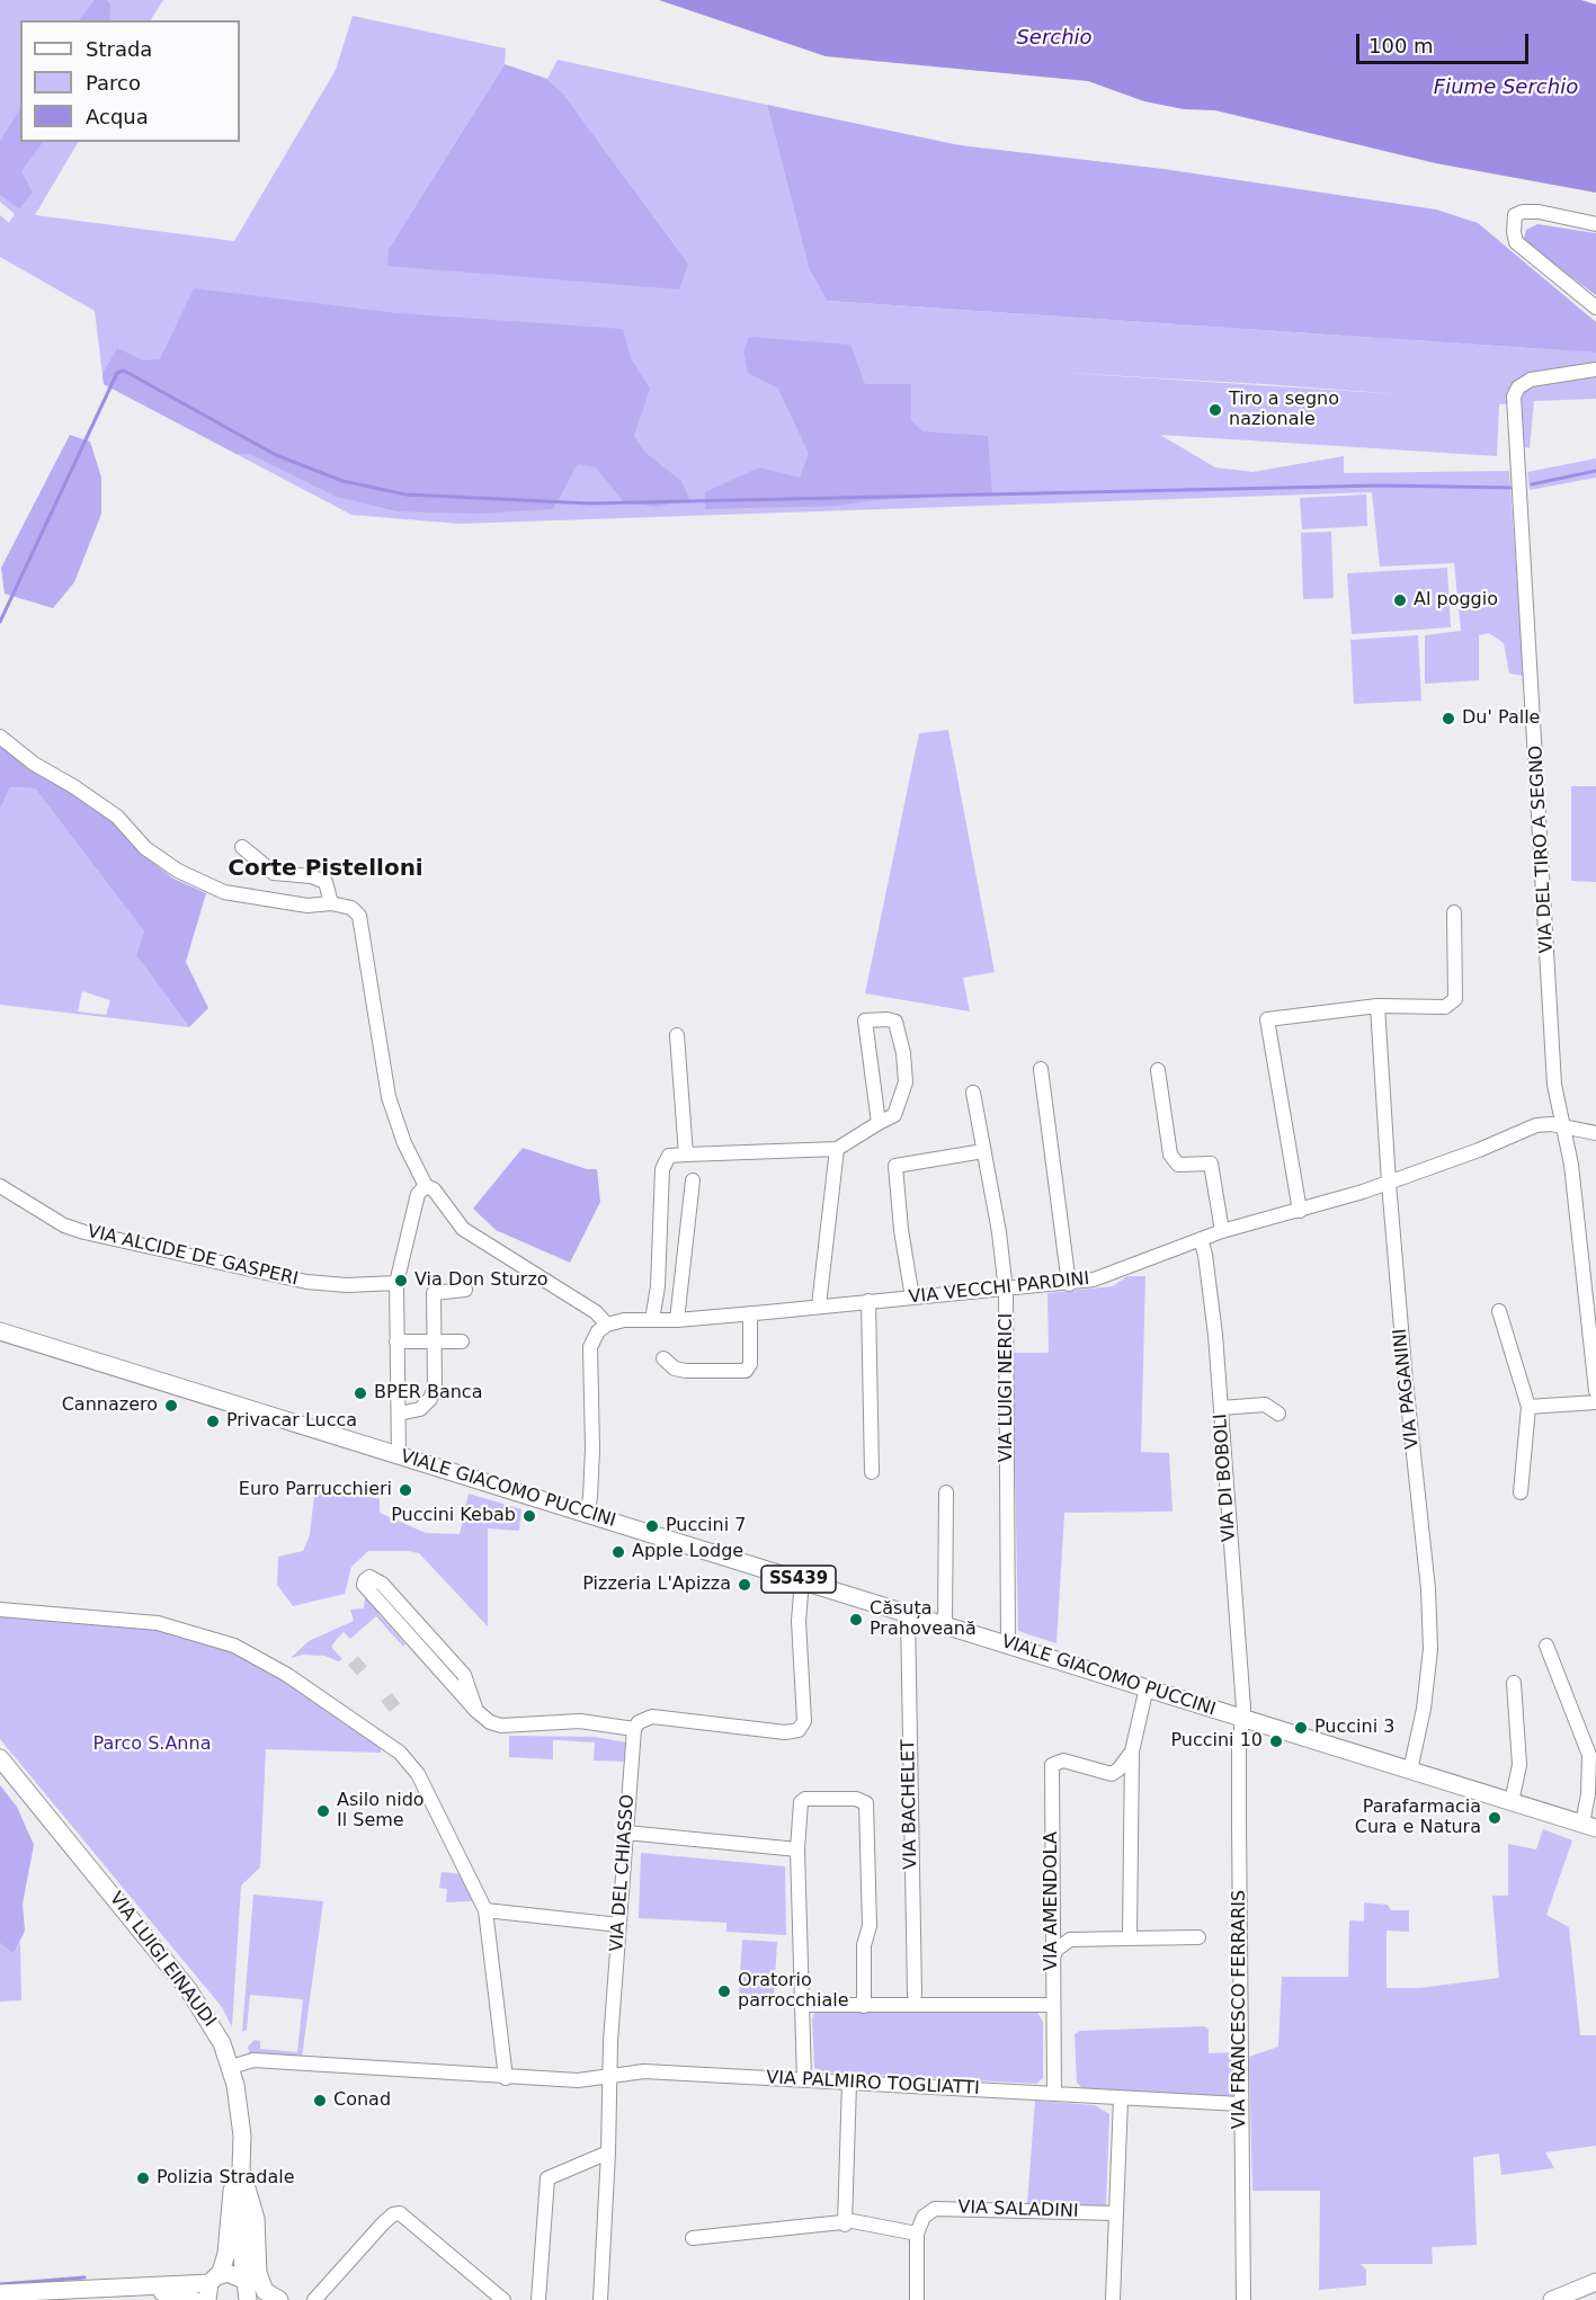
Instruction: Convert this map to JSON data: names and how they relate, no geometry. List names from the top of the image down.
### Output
{
  "streets": {
    "main road": ["VIALE GIACOMO PUCCINI", "SS439", "VIA LUIGI EINAUDI"],
    "street": [
      "VIA DEL TIRO A SEGNO",
      "VIA ALCIDE DE GASPERI",
      "VIA VECCHI PARDINI",
      "VIA LUIGI NERICI",
      "VIA PAGANINI",
      "VIA DI BOBOLI",
      "VIA BACHELET",
      "VIA DEL CHIASSO",
      "VIA AMENDOLA",
      "VIA FRANCESCO FERRARIS",
      "VIA PALMIRO TOGLIATTI",
      "VIA SALADINI"
    ]
  },
  "crossings": [
    ["VIA DEL TIRO A SEGNO", "VIA VECCHI PARDINI"],
    ["VIA VECCHI PARDINI", "VIA LUIGI NERICI"],
    ["VIA VECCHI PARDINI", "VIA PAGANINI"],
    ["VIA VECCHI PARDINI", "VIA DI BOBOLI"],
    ["VIA LUIGI NERICI", "VIALE GIACOMO PUCCINI"],
    ["VIA PAGANINI", "VIALE GIACOMO PUCCINI"],
    ["VIA DI BOBOLI", "VIALE GIACOMO PUCCINI"],
    ["VIA DI BOBOLI", "VIA FRANCESCO FERRARIS"],
    ["VIALE GIACOMO PUCCINI", "VIA BACHELET"],
    ["VIALE GIACOMO PUCCINI", "VIA FRANCESCO FERRARIS"],
    ["VIA DEL CHIASSO", "VIA PALMIRO TOGLIATTI"],
    ["VIA AMENDOLA", "VIA PALMIRO TOGLIATTI"],
    ["VIA LUIGI EINAUDI", "VIA PALMIRO TOGLIATTI"],
    ["VIA FRANCESCO FERRARIS", "VIA PALMIRO TOGLIATTI"]
  ],
  "districts": ["Corte Pistelloni"],
  "water": ["Serchio", "Fiume Serchio"],
  "parks": ["Parco S.Anna"],
  "places": [
    "Tiro a segno nazionale",
    "Al poggio",
    "Du' Palle",
    "Via Don Sturzo",
    "BPER Banca",
    "Cannazero",
    "Privacar Lucca",
    "Euro Parrucchieri",
    "Puccini Kebab",
    "Puccini 7",
    "Apple Lodge",
    "Pizzeria L'Apizza",
    "Căsuța Prahoveană",
    "Puccini 3",
    "Puccini 10",
    "Asilo nido Il Seme",
    "Parafarmacia Cura e Natura",
    "Oratorio parrocchiale",
    "Conad",
    "Polizia Stradale"
  ],
  "legend": ["Strada", "Parco", "Acqua"],
  "scale_bar": "100 m"
}
